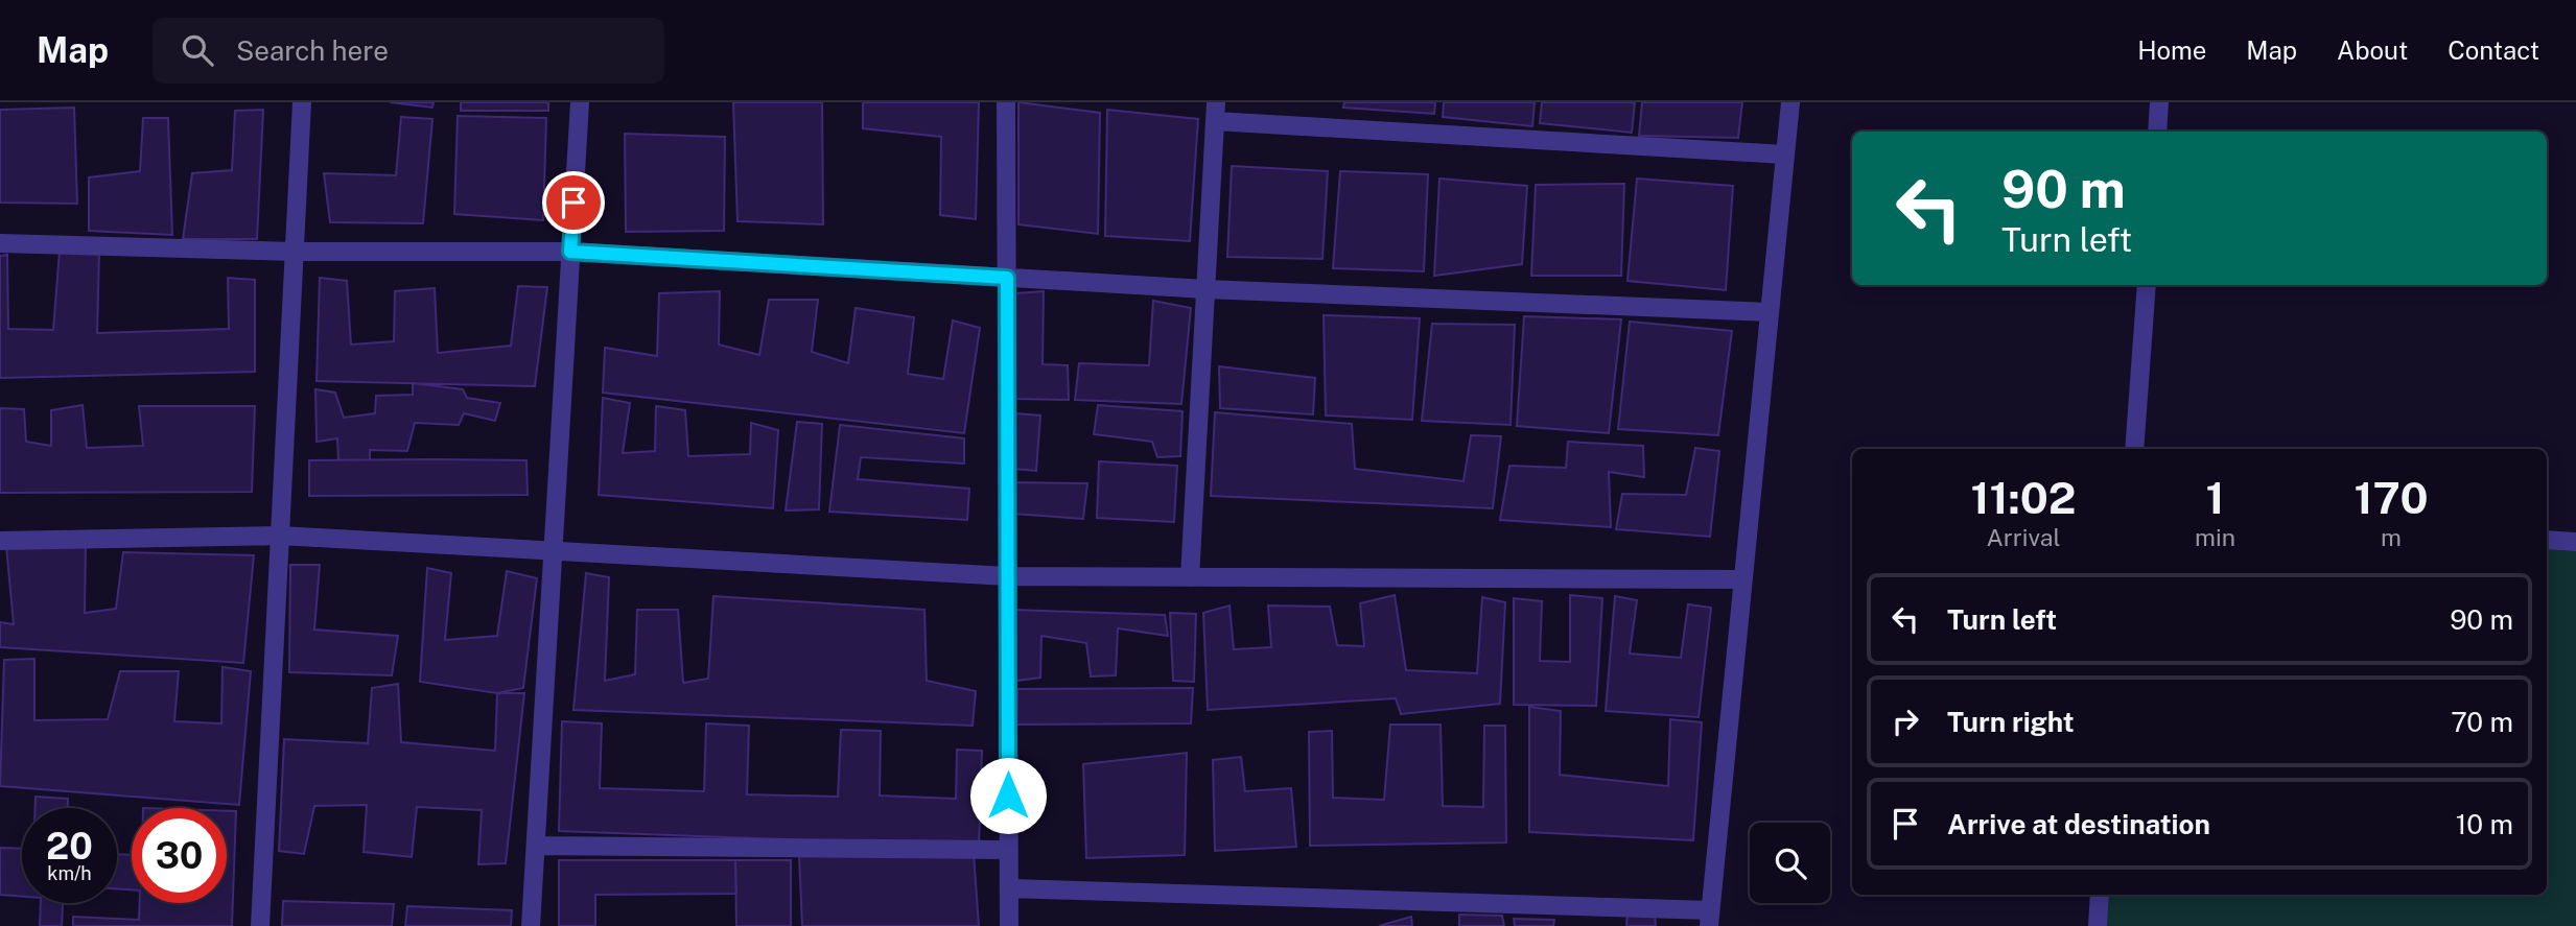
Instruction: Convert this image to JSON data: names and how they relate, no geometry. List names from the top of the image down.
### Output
{
  "page": {
    "header": "Map",
    "search": "Search here",
    "nav": [
      "Home",
      "Map",
      "About",
      "Contact"
    ],
    "turn": ["90 m", "Turn left"],
    "eta": [
      "11:02",
      "Arrival",
      "1",
      "min",
      "170",
      "m"
    ],
    "list": [
      {
        "name": "Turn left",
        "value": "90 m"
      },
      {
        "name": "Turn right",
        "value": "70 m"
      },
      {
        "name": "Arrive at destination",
        "value": "10 m"
      }
    ],
    "speed": "20 km/h",
    "limit": "30"
  }
}
